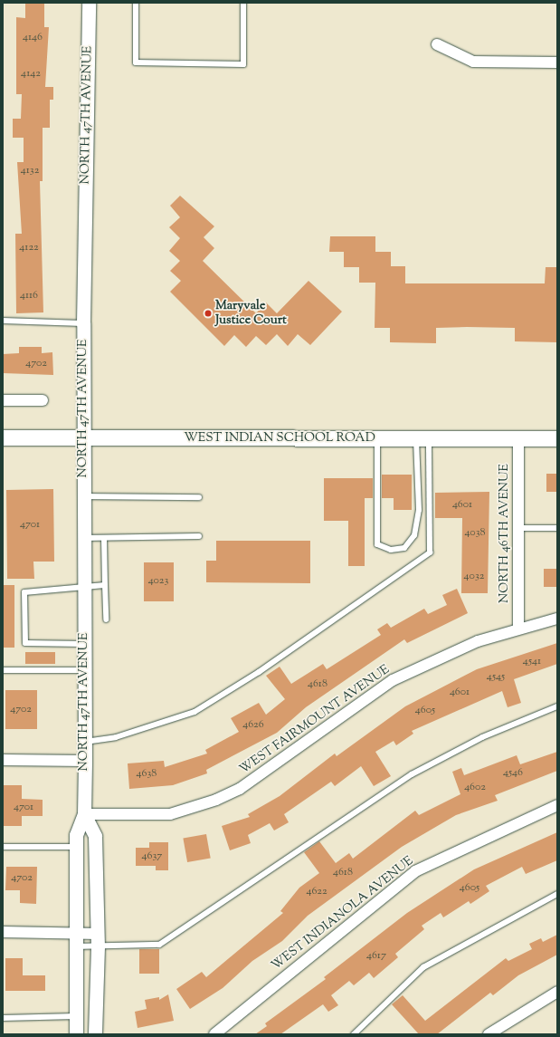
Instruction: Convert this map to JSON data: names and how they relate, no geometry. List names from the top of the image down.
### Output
{
  "streets": {
    "main road": ["WEST INDIAN SCHOOL ROAD"],
    "street": [
      "NORTH 47TH AVENUE",
      "NORTH 46TH AVENUE",
      "WEST FAIRMOUNT AVENUE",
      "WEST INDIANOLA AVENUE"
    ]
  },
  "crossings": [
    ["NORTH 47TH AVENUE", "WEST INDIAN SCHOOL ROAD"],
    ["NORTH 47TH AVENUE", "WEST FAIRMOUNT AVENUE"],
    ["WEST INDIAN SCHOOL ROAD", "NORTH 46TH AVENUE"],
    ["NORTH 46TH AVENUE", "WEST FAIRMOUNT AVENUE"]
  ],
  "places": ["Maryvale Justice Court"],
  "house_numbers": [
    "4146",
    "4142",
    "4132",
    "4122",
    "4116",
    "4702",
    "4601",
    "4701",
    "4038",
    "4032",
    "4023",
    "4541",
    "4545",
    "4618",
    "4601",
    "4702",
    "4605",
    "4626",
    "4546",
    "4638",
    "4602",
    "4701",
    "4637",
    "4618",
    "4702",
    "4605",
    "4622",
    "4617"
  ]
}
